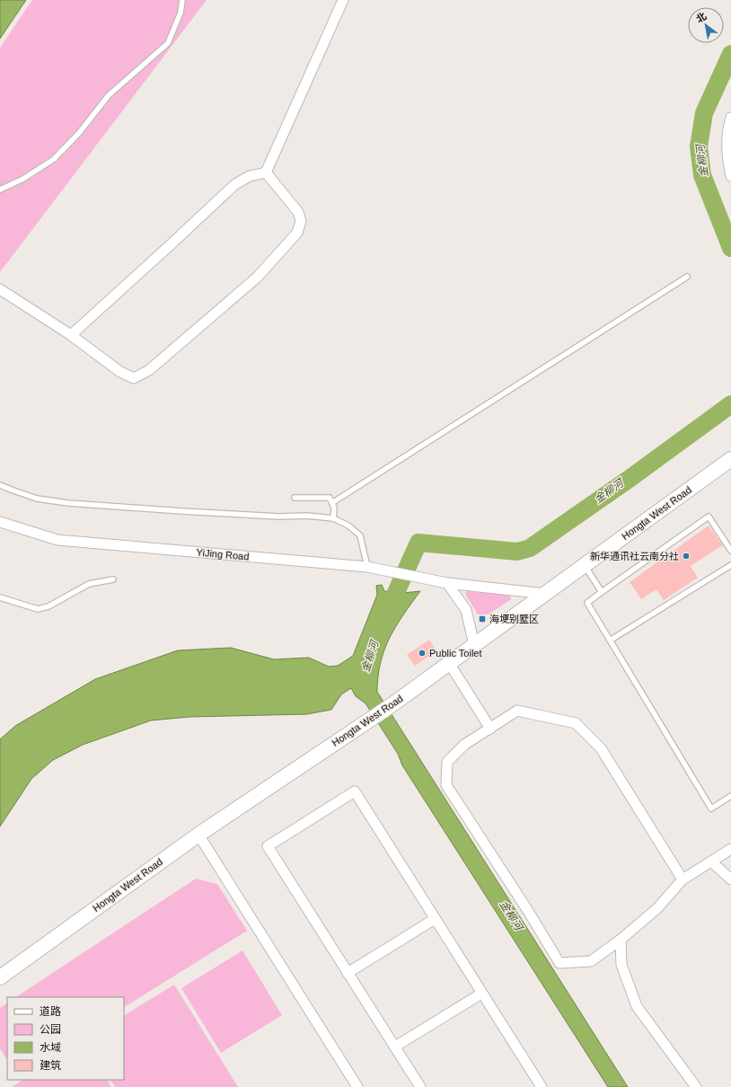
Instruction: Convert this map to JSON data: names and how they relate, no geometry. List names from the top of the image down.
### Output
{
  "streets": {
    "street": ["Hongta West Road", "YiJing Road"]
  },
  "crossings": [
    ["Hongta West Road", "YiJing Road"]
  ],
  "water": ["金柳河"],
  "places": {
    "other": ["新华通讯社云南分社", "Public Toilet"],
    "transit": ["海埂别墅区"]
  },
  "legend": [
    "道路",
    "公园",
    "水域",
    "建筑"
  ],
  "north": "top left"
}
